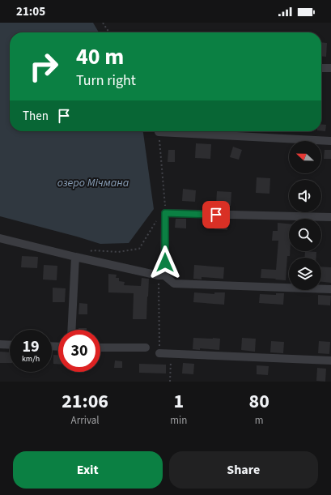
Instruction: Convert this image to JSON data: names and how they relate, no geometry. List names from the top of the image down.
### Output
{
  "water": ["озеро Мічмана"],
  "north": "left",
  "page": {
    "status": "21:05",
    "turn": ["40 m", "Turn right"],
    "then": "Then",
    "speed": "19 km/h",
    "limit": "30",
    "eta": [
      "21:06",
      "Arrival",
      "1",
      "min",
      "80",
      "m"
    ],
    "buttons": ["Exit", "Share"]
  }
}
